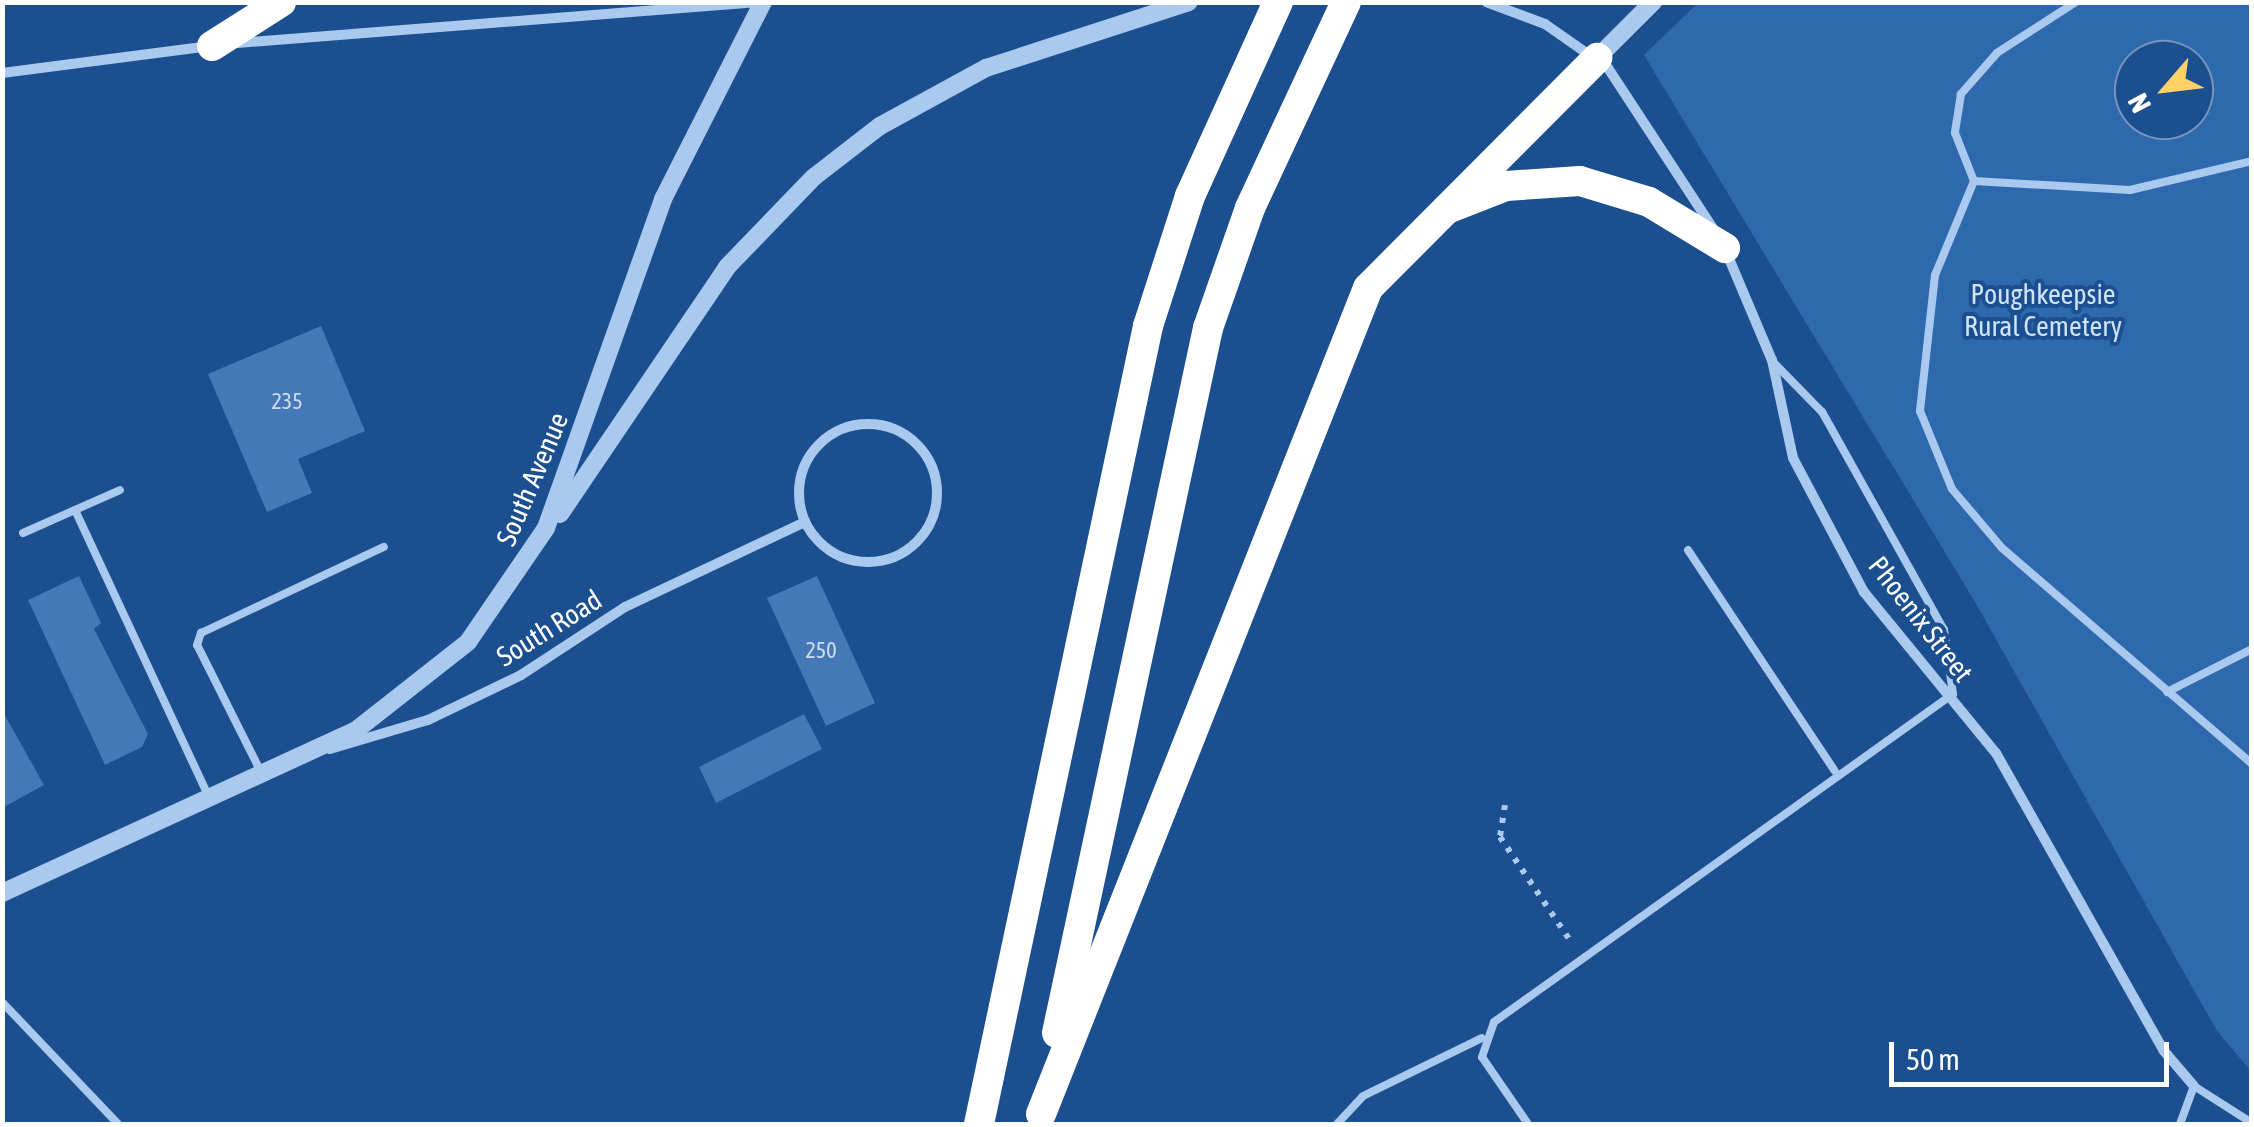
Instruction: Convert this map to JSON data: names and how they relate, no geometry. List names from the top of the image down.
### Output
{
  "streets": {
    "street": ["South Avenue", "Phoenix Street", "South Road"]
  },
  "crossings": [
    ["South Avenue", "South Road"]
  ],
  "parks": ["Poughkeepsie Rural Cemetery"],
  "house_numbers": ["235", "250"],
  "scale_bar": "50 m",
  "north": "bottom left"
}
